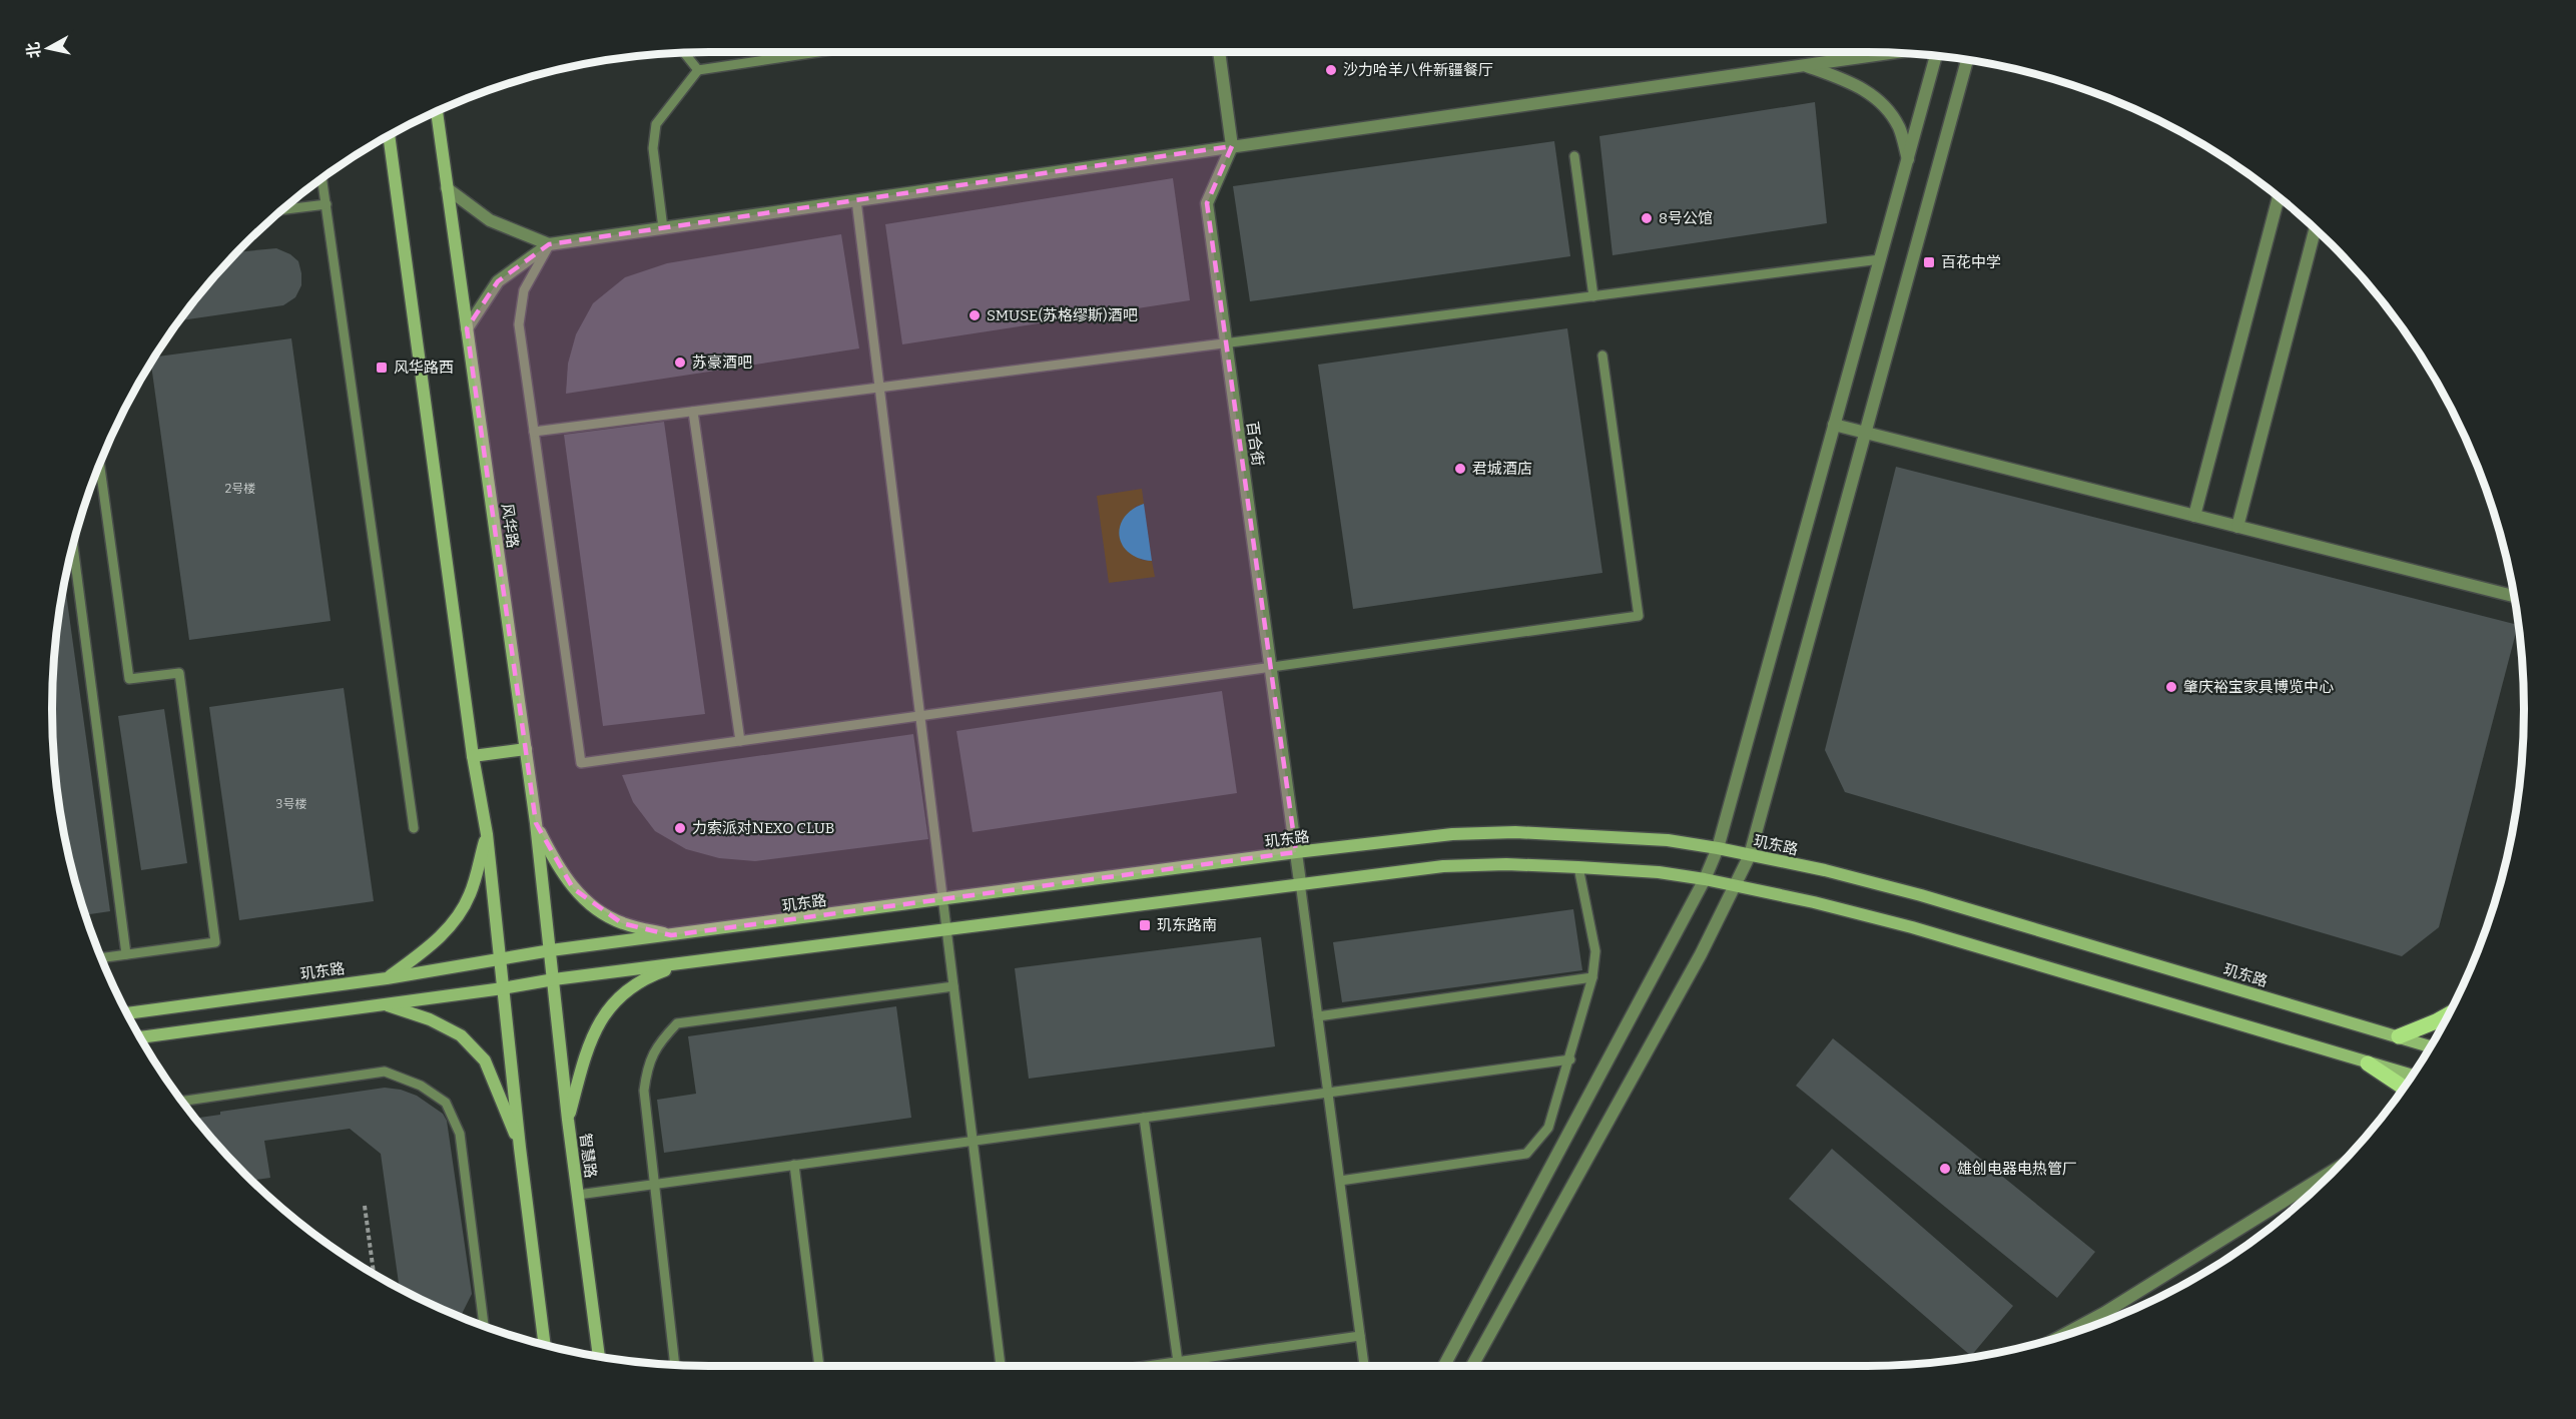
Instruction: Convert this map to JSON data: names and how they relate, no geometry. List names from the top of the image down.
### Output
{
  "streets": {
    "main road": ["风华路", "玑东路", "智慧路"],
    "street": ["百合街"]
  },
  "crossings": [
    ["百合街", "玑东路"],
    ["风华路", "玑东路"],
    ["风华路", "智慧路"],
    ["玑东路", "智慧路"]
  ],
  "places": {
    "other": [
      "沙力哈羊八件新疆餐厅",
      "8号公馆",
      "SMUSE(苏格缪斯)酒吧",
      "苏豪酒吧",
      "君城酒店",
      "肇庆裕宝家具博览中心",
      "力索派对NEXO CLUB",
      "雄创电器电热管厂"
    ],
    "transit": ["百花中学", "风华路西", "玑东路南"]
  },
  "house_numbers": ["2号楼", "3号楼"],
  "north": "left"
}
